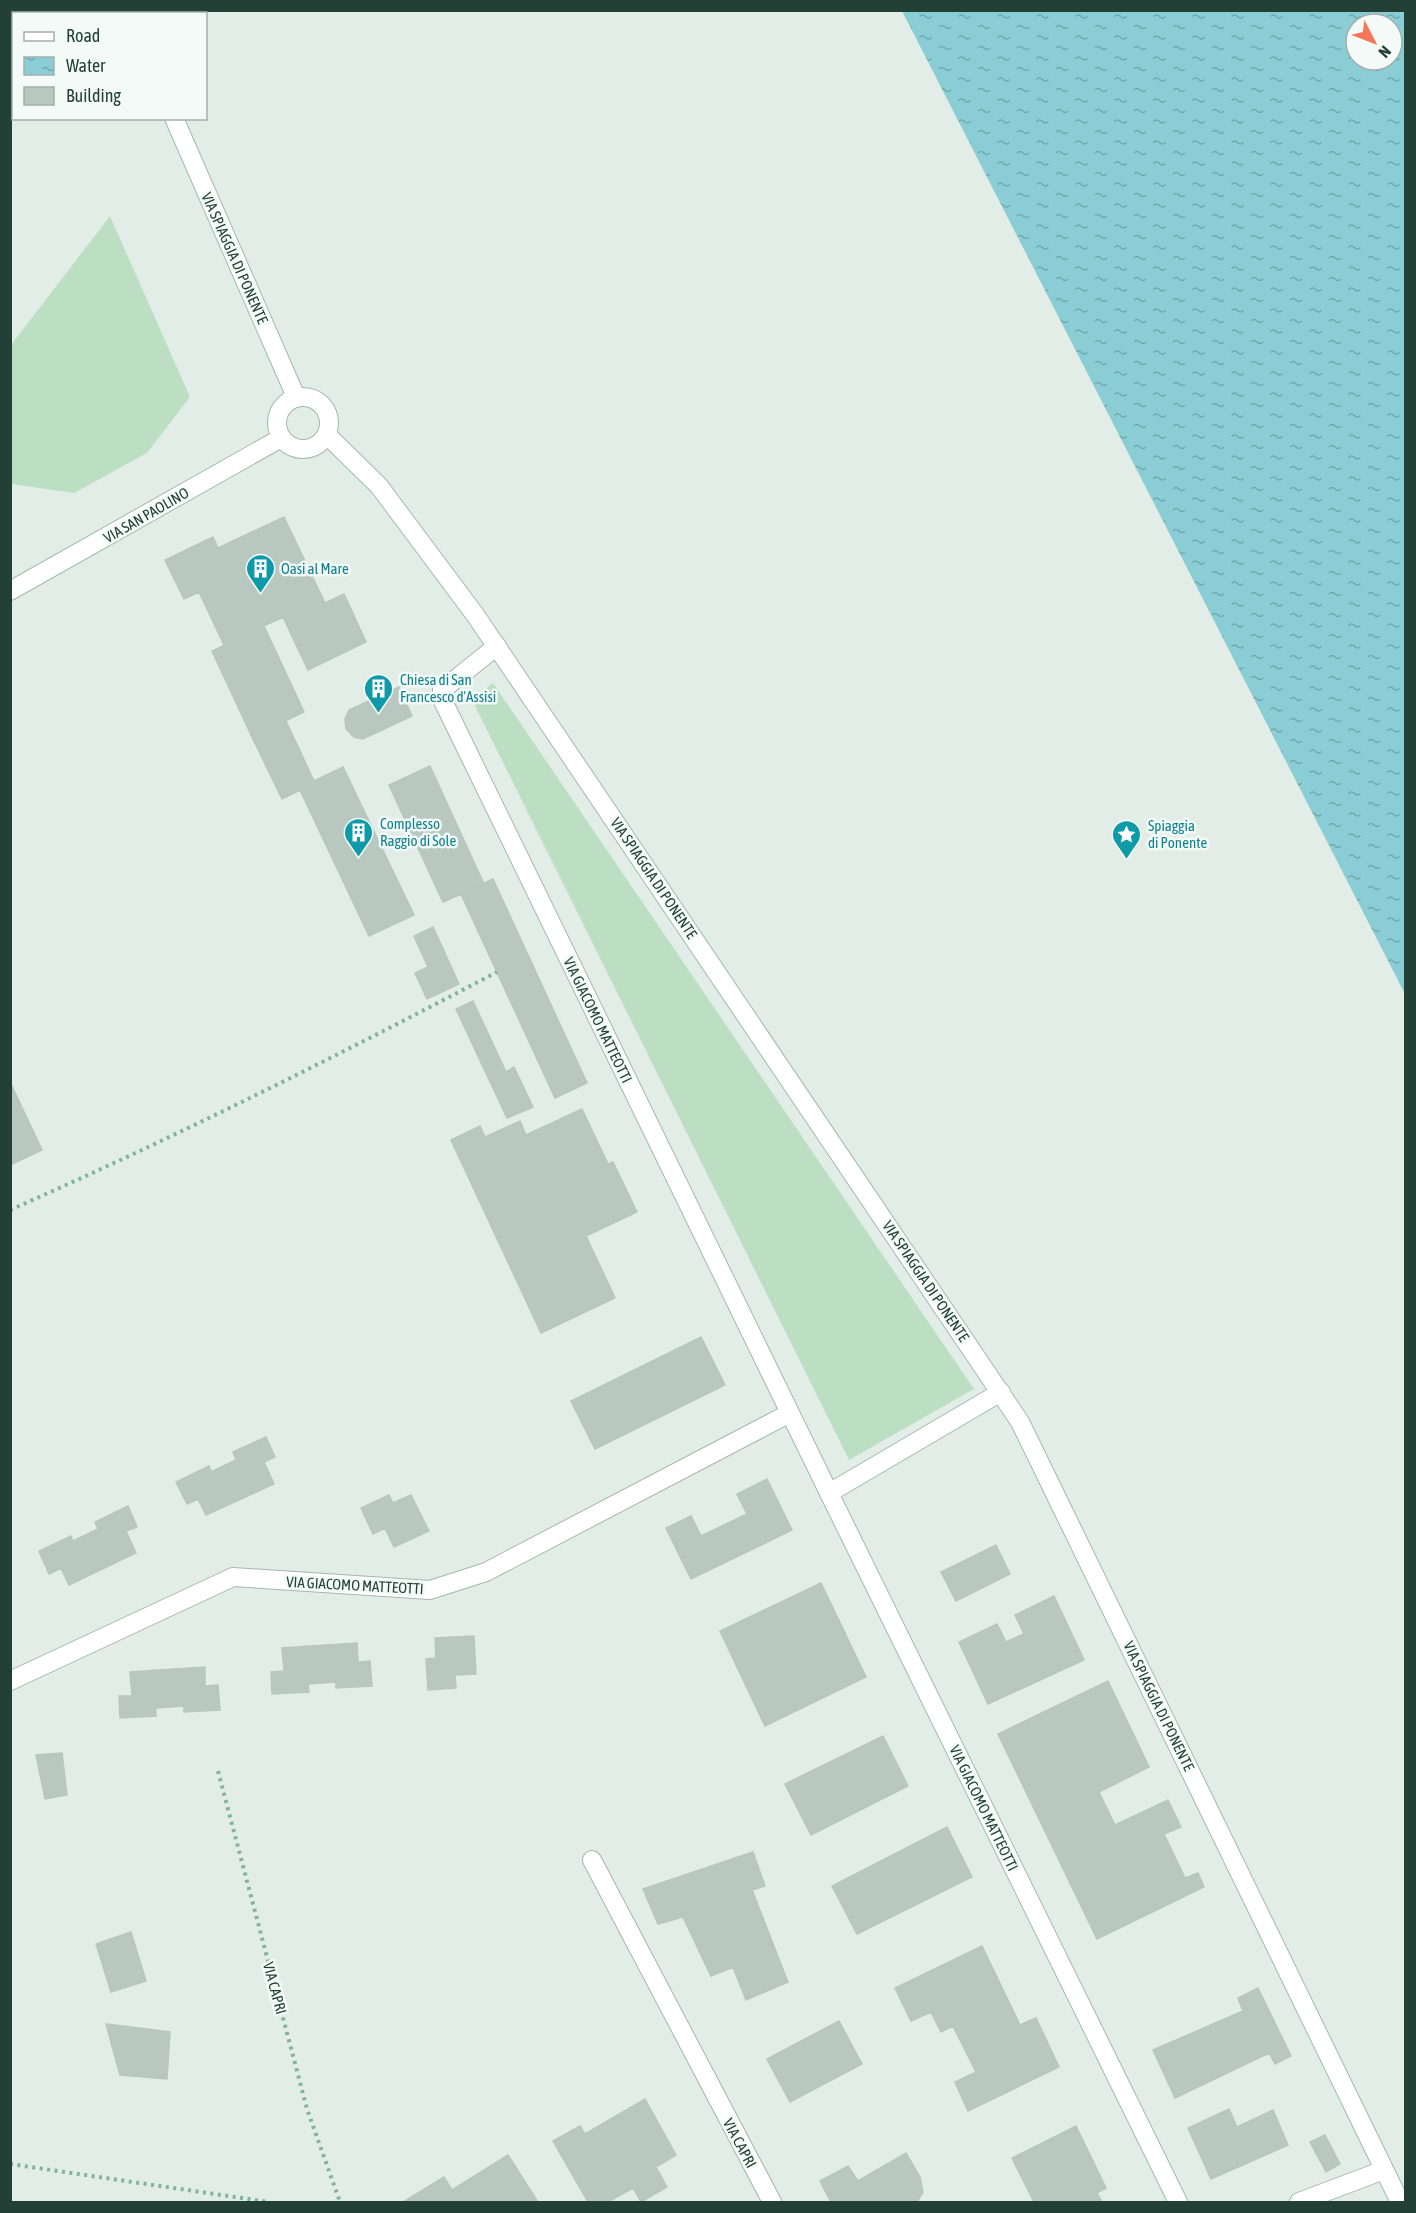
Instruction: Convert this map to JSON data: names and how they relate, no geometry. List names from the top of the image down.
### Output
{
  "streets": {
    "street": [
      "VIA SPIAGGIA DI PONENTE",
      "VIA SAN PAOLINO",
      "VIA GIACOMO MATTEOTTI",
      "VIA CAPRI"
    ]
  },
  "crossings": [
    ["VIA SPIAGGIA DI PONENTE", "VIA SAN PAOLINO"],
    ["VIA SPIAGGIA DI PONENTE", "VIA GIACOMO MATTEOTTI"]
  ],
  "places": {
    "building": ["Oasi al Mare", "Chiesa di San Francesco d'Assisi", "Complesso Raggio di Sole"],
    "place": ["Spiaggia di Ponente"]
  },
  "legend": ["Road", "Water", "Building"],
  "north": "bottom right"
}
